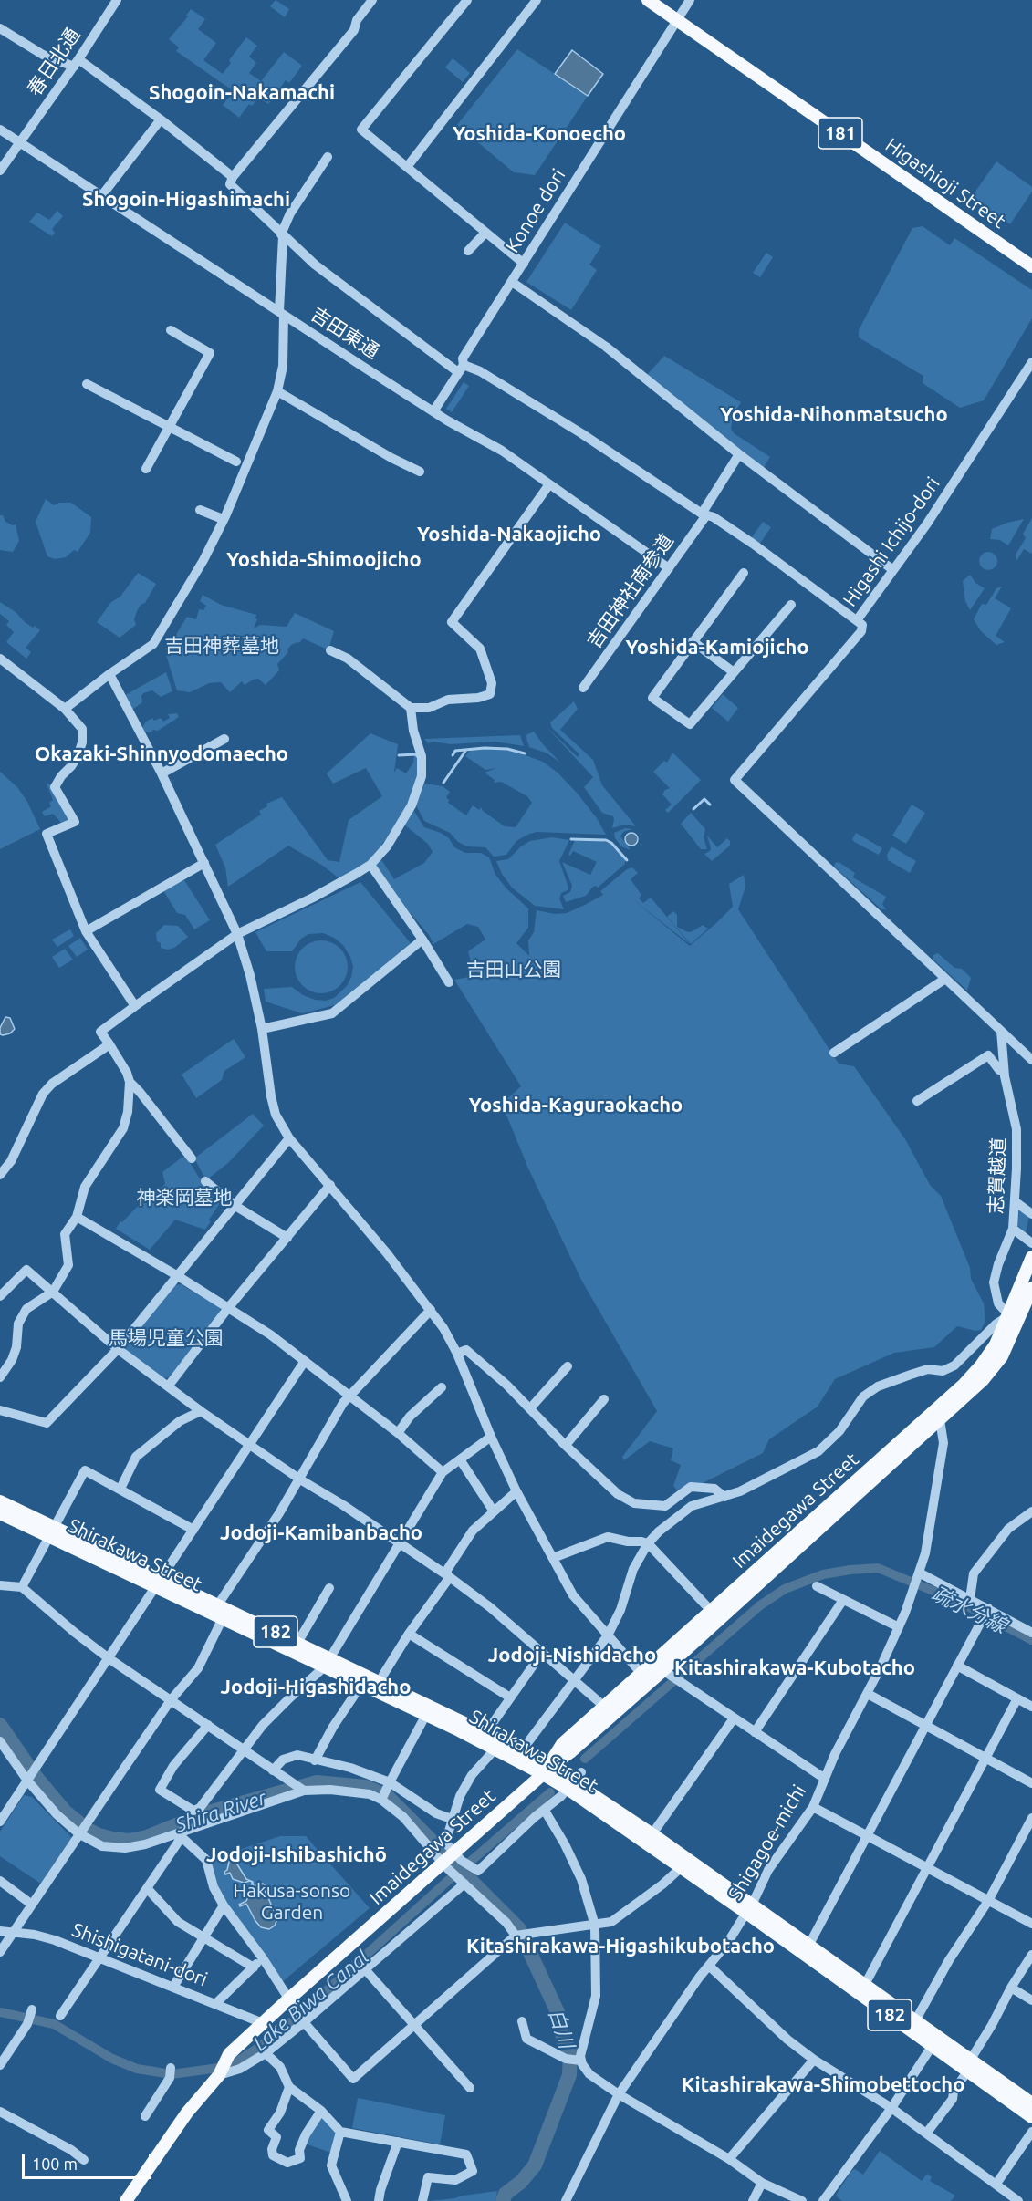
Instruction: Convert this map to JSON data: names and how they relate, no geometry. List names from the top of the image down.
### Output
{
  "streets": {
    "main road": [
      "181",
      "Higashioji Street",
      "Imaidegawa Street",
      "Shirakawa Street",
      "182"
    ],
    "street": [
      "春日北通",
      "Konoe dori",
      "吉田東通",
      "Higashi Ichijo-dori",
      "吉田神社南参道",
      "志賀越道",
      "Shigagoe-michi",
      "Shishigatani-dori"
    ]
  },
  "crossings": [
    ["春日北通", "吉田東通"],
    ["Higashioji Street", "Konoe dori"],
    ["Konoe dori", "吉田東通"],
    ["吉田東通", "吉田神社南参道"],
    ["志賀越道", "Imaidegawa Street"],
    ["Imaidegawa Street", "Shirakawa Street"],
    ["Imaidegawa Street", "Shigagoe-michi"],
    ["Imaidegawa Street", "Shishigatani-dori"],
    ["Shirakawa Street", "Shigagoe-michi"]
  ],
  "districts": [
    "Shogoin-Nakamachi",
    "Yoshida-Konoecho",
    "Shogoin-Higashimachi",
    "Yoshida-Nihonmatsucho",
    "Yoshida-Nakaojicho",
    "Yoshida-Shimoojicho",
    "Yoshida-Kamiojicho",
    "Okazaki-Shinnyodomaecho",
    "Yoshida-Kaguraokacho",
    "Jodoji-Kamibanbacho",
    "Jodoji-Nishidacho",
    "Kitashirakawa-Kubotacho",
    "Jodoji-Higashidacho",
    "Jodoji-Ishibashichō",
    "Kitashirakawa-Higashikubotacho",
    "Kitashirakawa-Shimobettocho"
  ],
  "water": [
    "疏水分線",
    "Shira River",
    "Lake Biwa Canal",
    "白川"
  ],
  "parks": [
    "吉田神葬墓地",
    "吉田山公園",
    "神楽岡墓地",
    "馬場児童公園",
    "Hakusa-sonso Garden"
  ],
  "scale_bar": "100 m"
}
